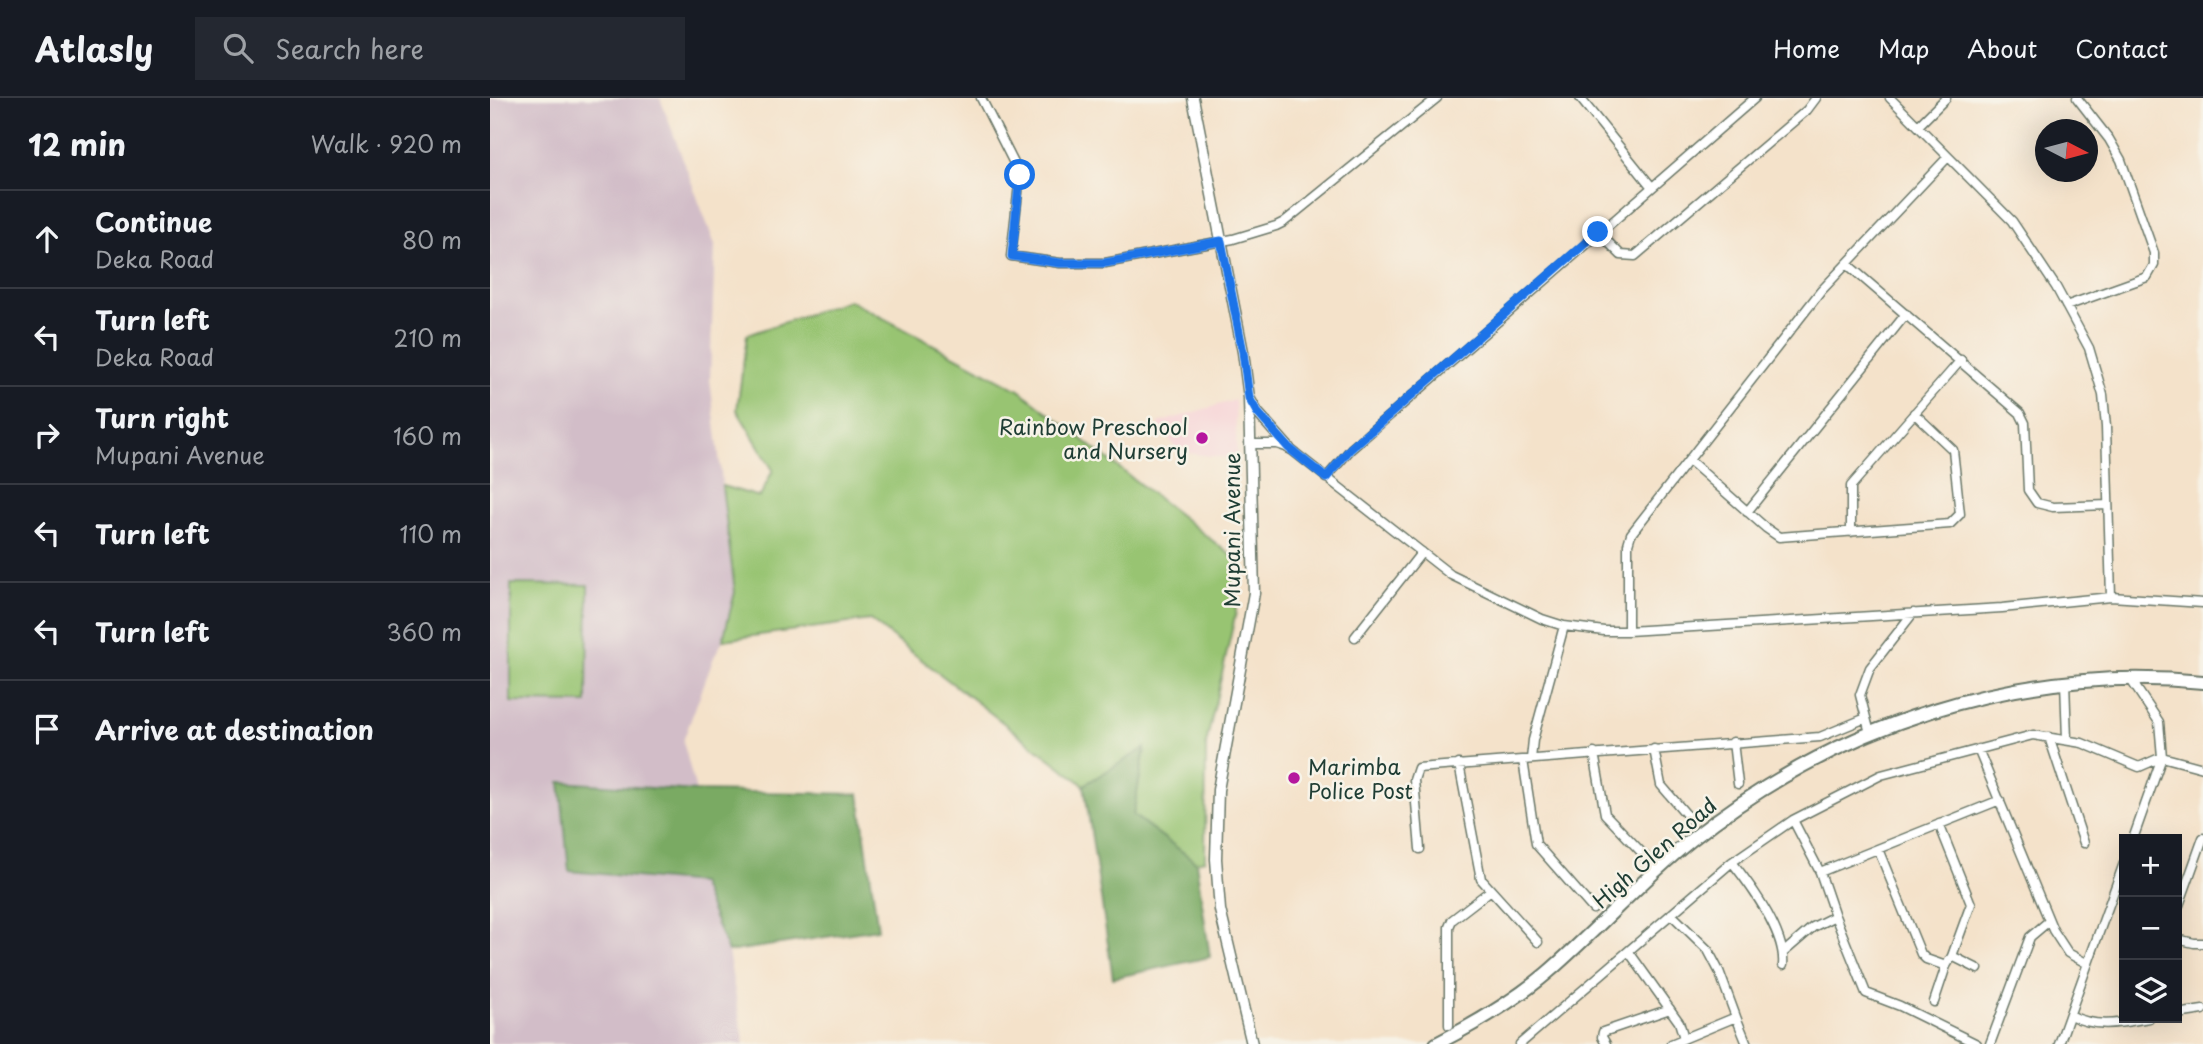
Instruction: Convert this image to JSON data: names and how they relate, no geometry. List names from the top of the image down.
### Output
{
  "streets": {
    "main road": ["High Glen Road"],
    "street": ["Mupani Avenue"]
  },
  "places": ["Rainbow Preschool and Nursery", "Marimba Police Post"],
  "north": "right",
  "page": {
    "header": "Atlasly",
    "search": "Search here",
    "nav": [
      "Home",
      "Map",
      "About",
      "Contact"
    ],
    "heading": ["12 min", "Walk · 920 m"],
    "list": [
      ["Continue", "Deka Road", "80 m"],
      ["Turn left", "Deka Road", "210 m"],
      ["Turn right", "Mupani Avenue", "160 m"],
      ["Turn left", "110 m"],
      ["Turn left", "360 m"],
      "Arrive at destination"
    ],
    "map_buttons": ["+", "−"]
  }
}
